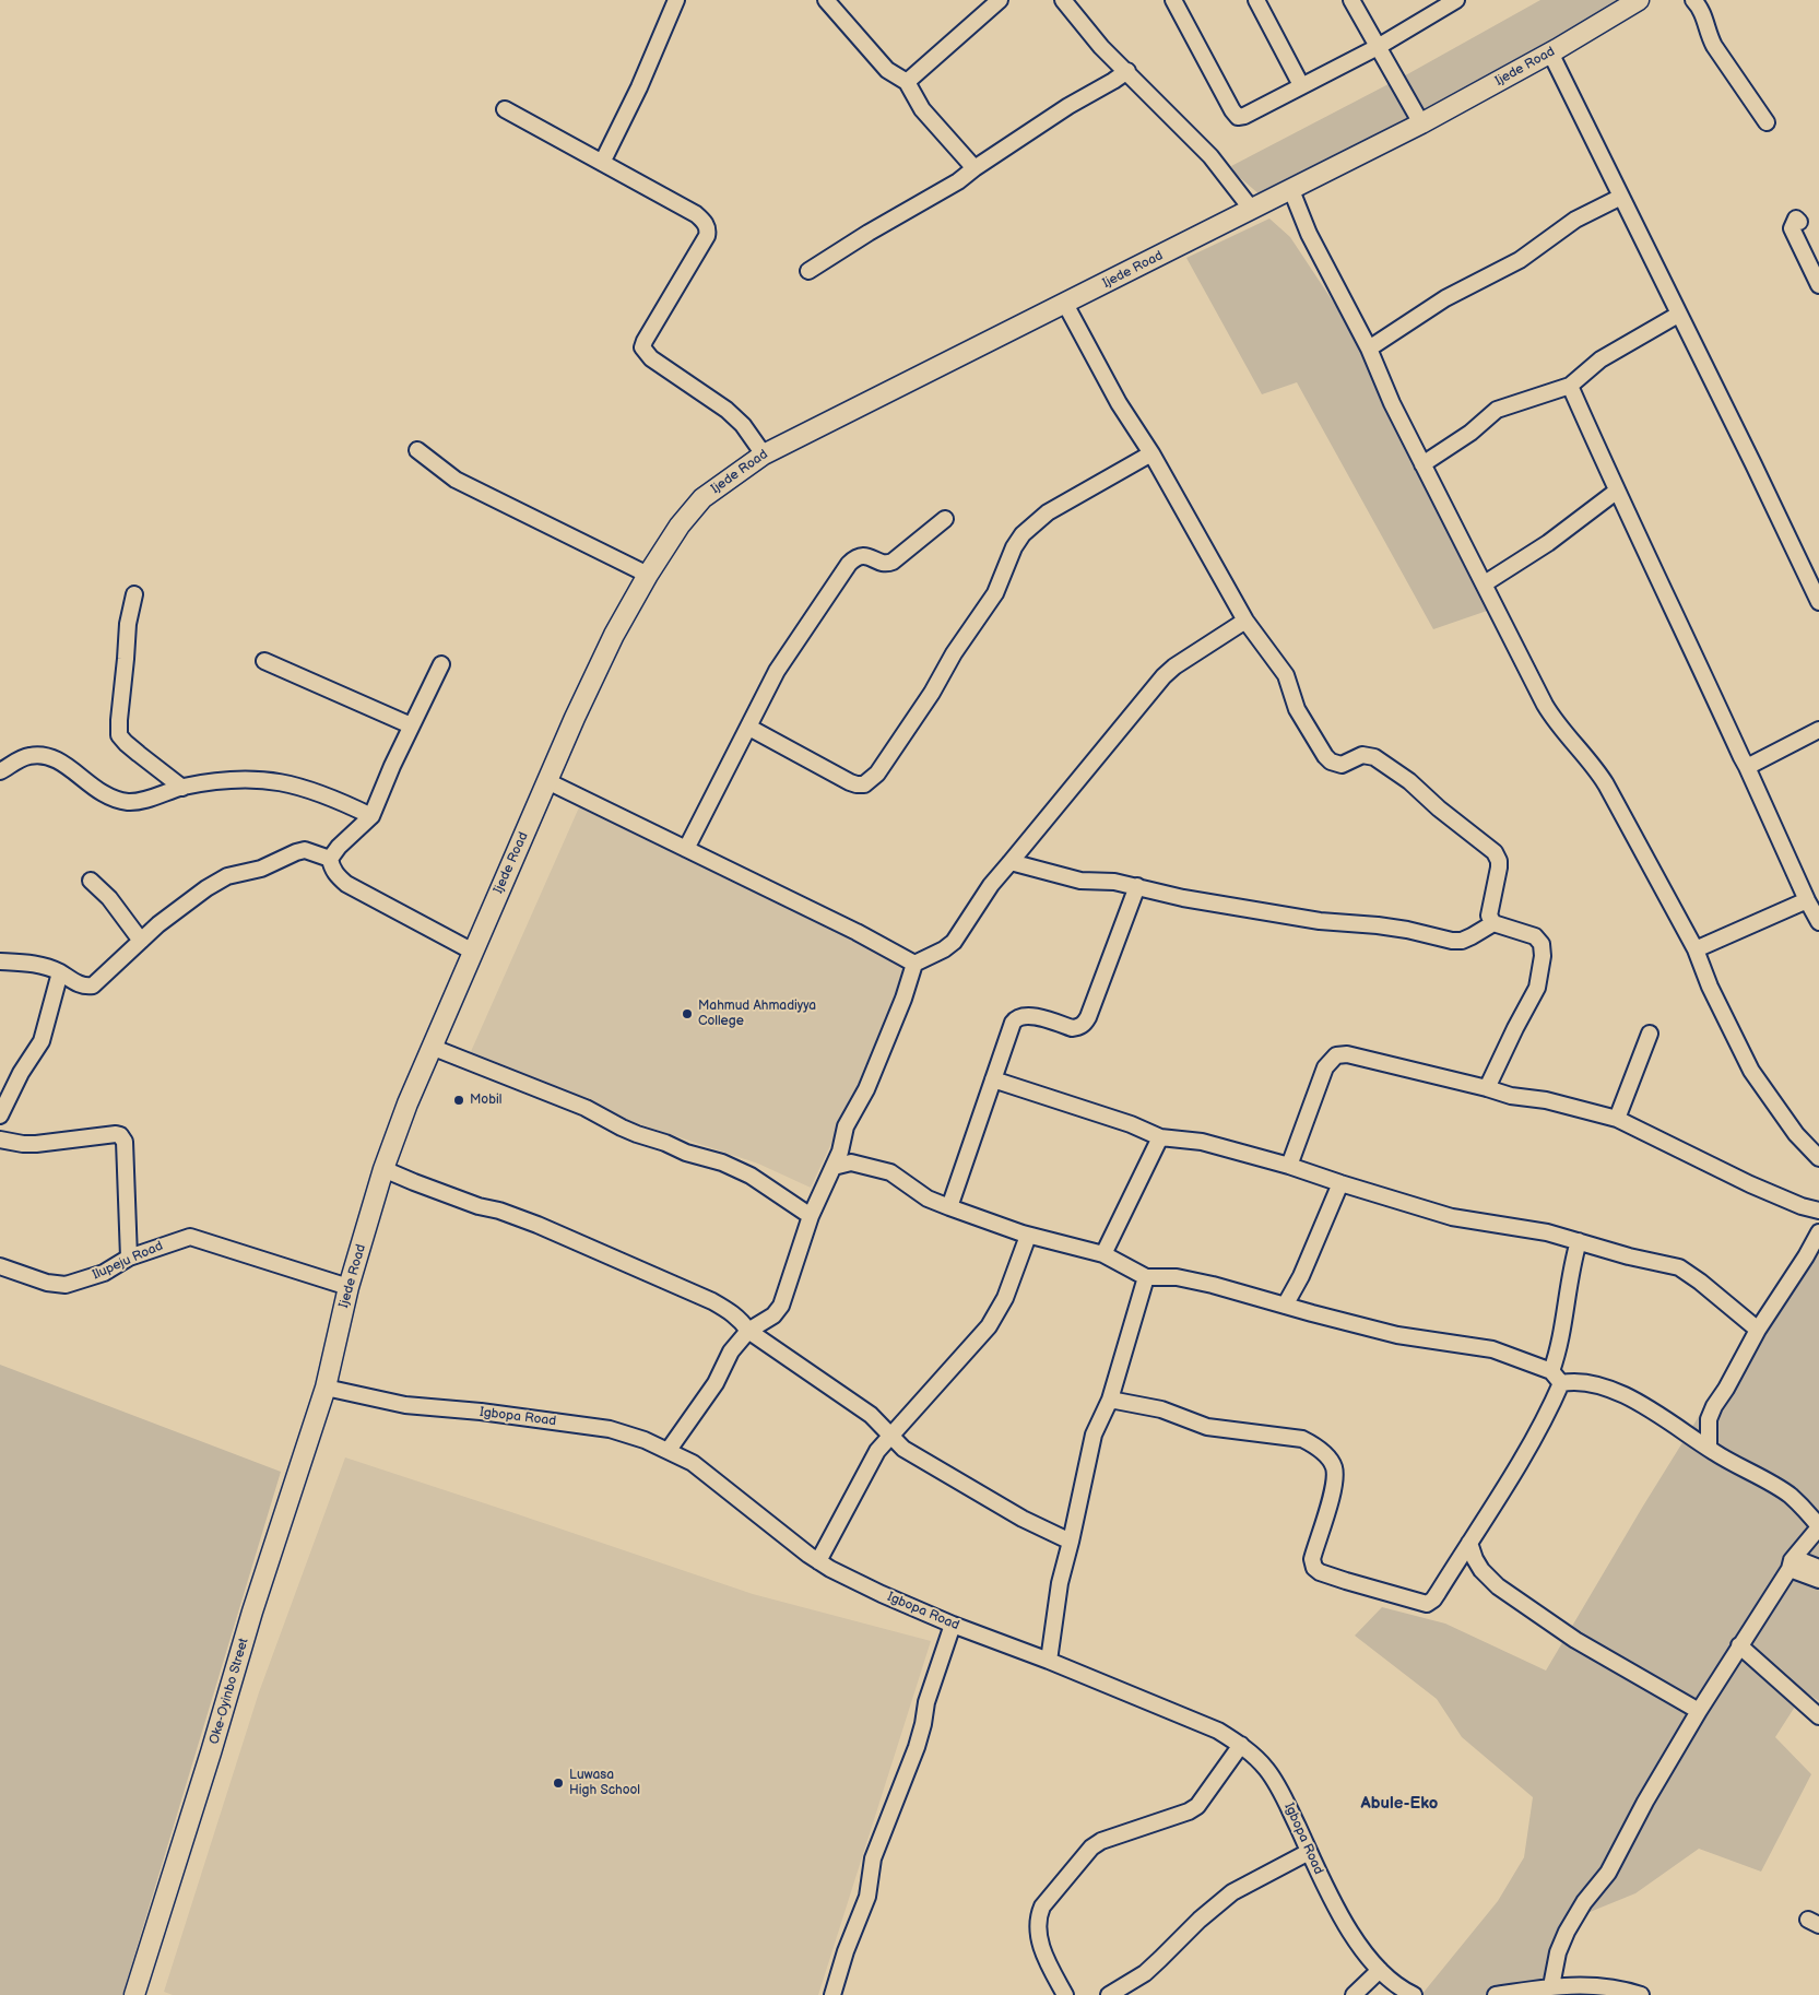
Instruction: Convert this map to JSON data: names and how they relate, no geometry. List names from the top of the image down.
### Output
{
  "streets": {
    "main road": ["Ijede Road", "Oke-Oyinbo Street"],
    "street": ["Ilupeju Road", "Igbopa Road"]
  },
  "crossings": [
    ["Ijede Road", "Ilupeju Road"],
    ["Ijede Road", "Igbopa Road"],
    ["Ijede Road", "Oke-Oyinbo Street"],
    ["Igbopa Road", "Oke-Oyinbo Street"]
  ],
  "districts": ["Abule-Eko"],
  "places": ["Mahmud Ahmadiyya College", "Mobil", "Luwasa High School"]
}
